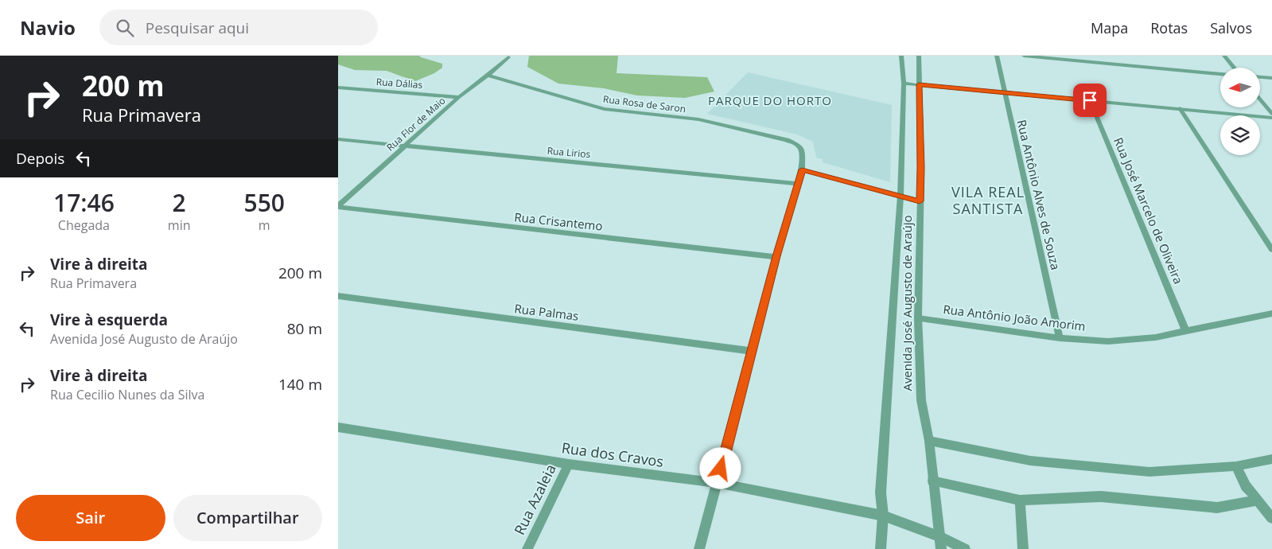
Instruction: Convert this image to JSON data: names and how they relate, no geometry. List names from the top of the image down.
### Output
{
  "streets": {
    "street": [
      "Rua Dálias",
      "Rua Rosa de Saron",
      "Rua Flor de Maio",
      "Rua Lirios",
      "Rua Antônio Alves de Souza",
      "Rua José Marcelo de Oliveira",
      "Rua Crisantemo",
      "Avenida José Augusto de Araújo",
      "Rua Palmas",
      "Rua Antônio João Amorim",
      "Rua dos Cravos",
      "Rua Azaleia"
    ]
  },
  "crossings": [
    ["Rua Dálias", "Rua Flor de Maio"],
    ["Rua Rosa de Saron", "Rua Flor de Maio"],
    ["Rua Flor de Maio", "Rua Lirios"],
    ["Rua Flor de Maio", "Rua Crisantemo"],
    ["Rua Antônio Alves de Souza", "Rua Antônio João Amorim"],
    ["Rua José Marcelo de Oliveira", "Rua Antônio João Amorim"],
    ["Avenida José Augusto de Araújo", "Rua Antônio João Amorim"],
    ["Avenida José Augusto de Araújo", "Rua dos Cravos"],
    ["Rua dos Cravos", "Rua Azaleia"]
  ],
  "districts": ["PARQUE DO HORTO", "VILA REAL SANTISTA"],
  "north": "left",
  "page": {
    "header": "Navio",
    "search": "Pesquisar aqui",
    "nav": ["Mapa", "Rotas", "Salvos"],
    "turn": ["200 m", "Rua Primavera"],
    "then": "Depois",
    "eta": [
      "17:46",
      "Chegada",
      "2",
      "min",
      "550",
      "m"
    ],
    "list": [
      {
        "name": "Vire à direita",
        "note": "Rua Primavera",
        "value": "200 m"
      },
      {
        "name": "Vire à esquerda",
        "note": "Avenida José Augusto de Araújo",
        "value": "80 m"
      },
      {
        "name": "Vire à direita",
        "note": "Rua Cecilio Nunes da Silva",
        "value": "140 m"
      }
    ],
    "buttons": ["Sair", "Compartilhar"]
  }
}
